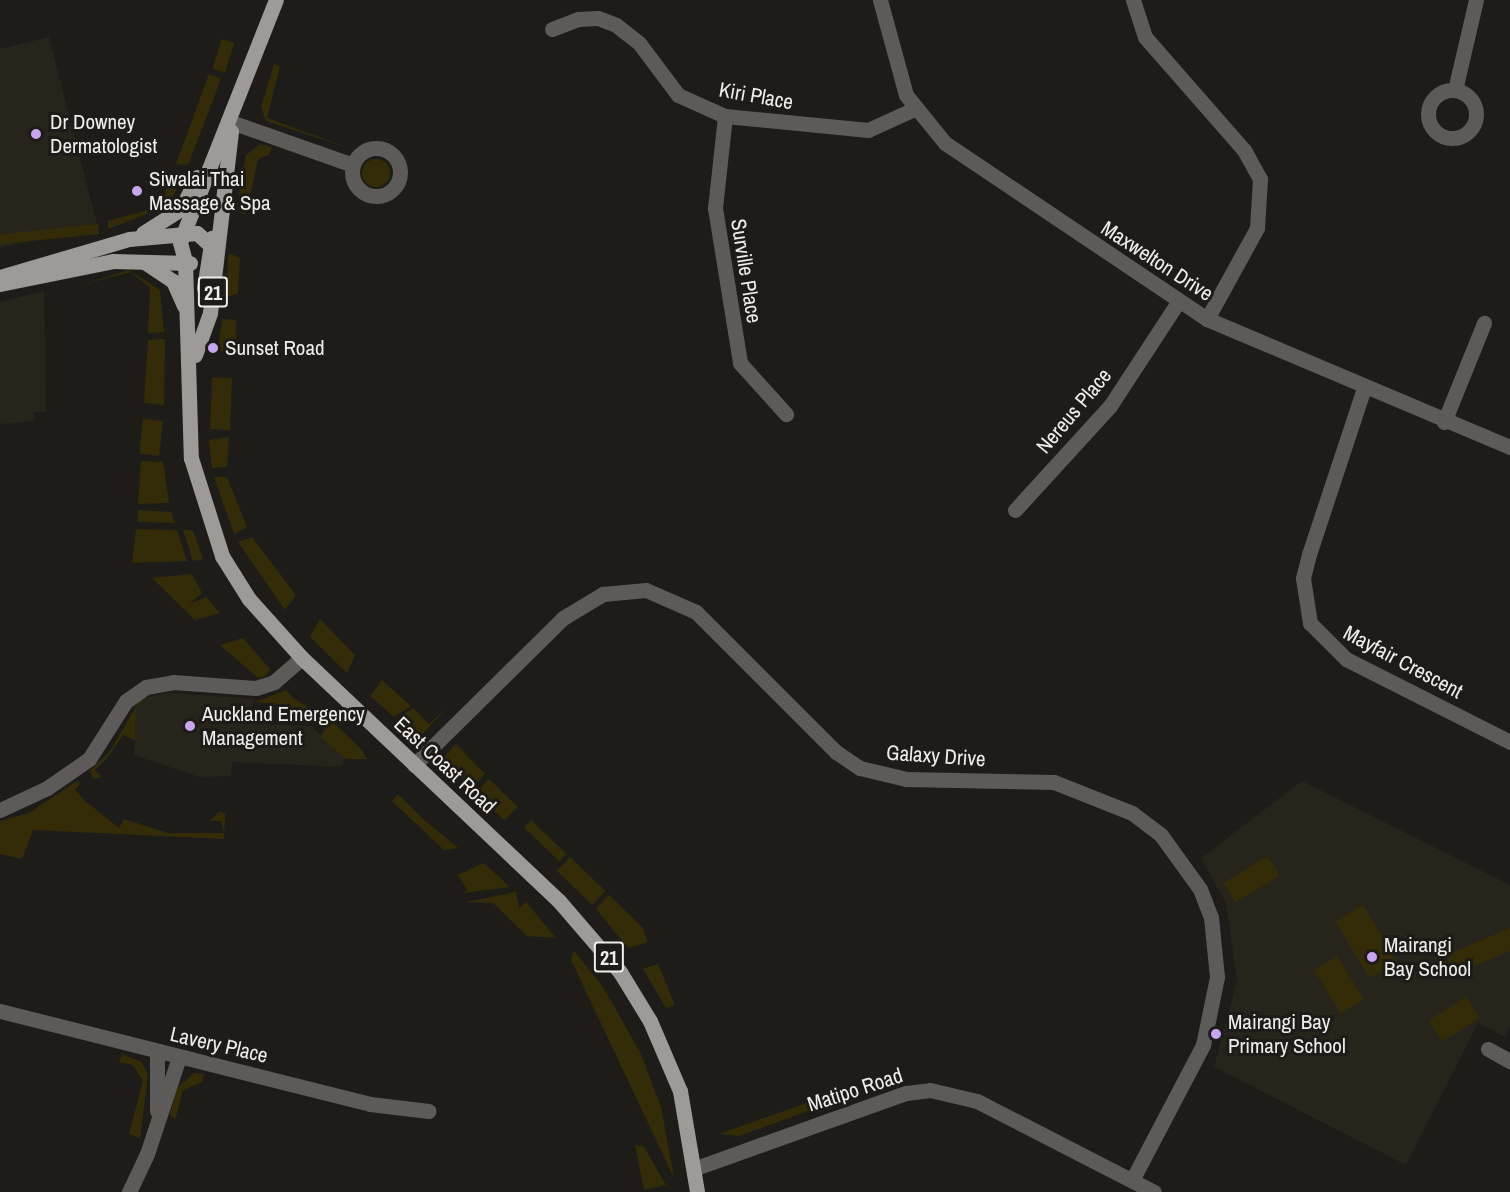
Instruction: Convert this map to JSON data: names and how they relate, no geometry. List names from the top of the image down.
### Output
{
  "streets": {
    "main road": ["21", "East Coast Road"],
    "street": [
      "Kiri Place",
      "Maxwelton Drive",
      "Surville Place",
      "Nereus Place",
      "Mayfair Crescent",
      "Galaxy Drive",
      "Lavery Place",
      "Matipo Road"
    ]
  },
  "crossings": [
    ["Kiri Place", "Maxwelton Drive"],
    ["Kiri Place", "Surville Place"],
    ["Maxwelton Drive", "Nereus Place"],
    ["Maxwelton Drive", "Mayfair Crescent"],
    ["21", "East Coast Road"],
    ["Galaxy Drive", "East Coast Road"],
    ["Galaxy Drive", "Matipo Road"],
    ["East Coast Road", "Matipo Road"]
  ],
  "places": [
    "Dr Downey Dermatologist",
    "Siwalai Thai Massage & Spa",
    "Sunset Road",
    "Auckland Emergency Management",
    "Mairangi Bay School",
    "Mairangi Bay Primary School"
  ]
}
